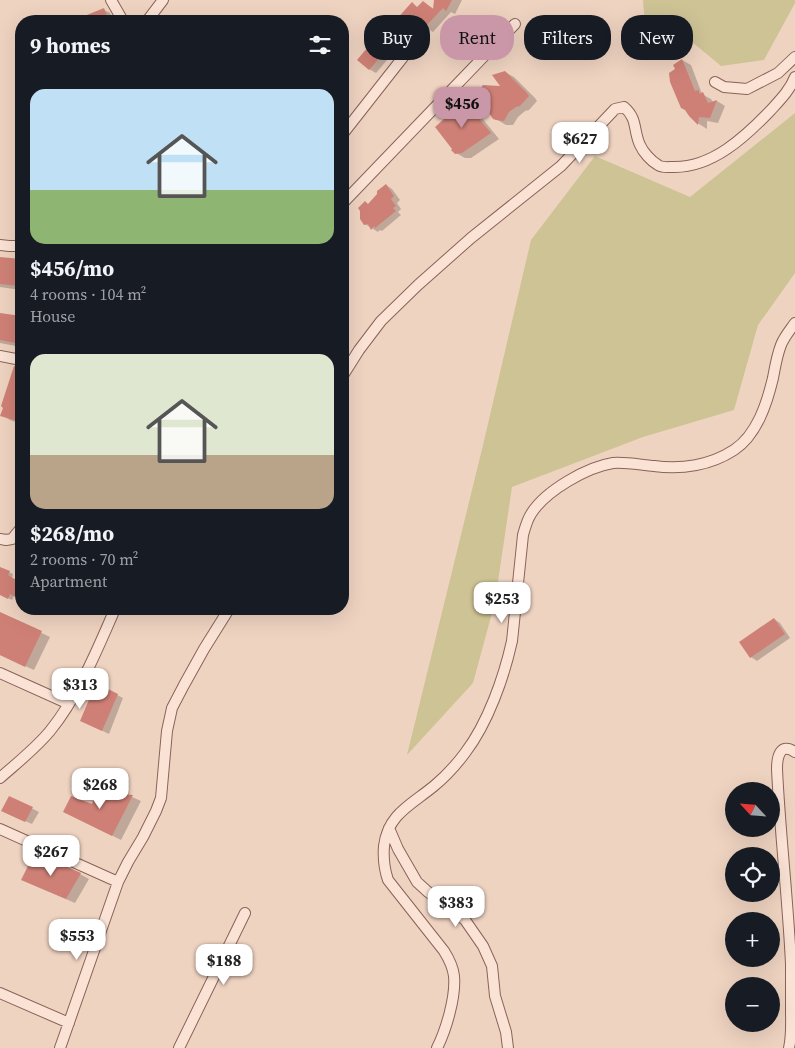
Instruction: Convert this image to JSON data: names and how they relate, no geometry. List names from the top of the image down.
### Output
{
  "north": "top left",
  "page": {
    "chip": [
      "Buy",
      "Rent",
      "Filters",
      "New"
    ],
    "heading": "9 homes",
    "list": [
      {
        "name": "$456/mo",
        "note": "4 rooms · 104 m² · House"
      },
      {
        "name": "$268/mo",
        "note": "2 rooms · 70 m² · Apartment"
      }
    ],
    "price": [
      "$456",
      "$627",
      "$253",
      "$313",
      "$268",
      "$267",
      "$383",
      "$553",
      "$188"
    ],
    "map_buttons": ["+", "−"]
  }
}
